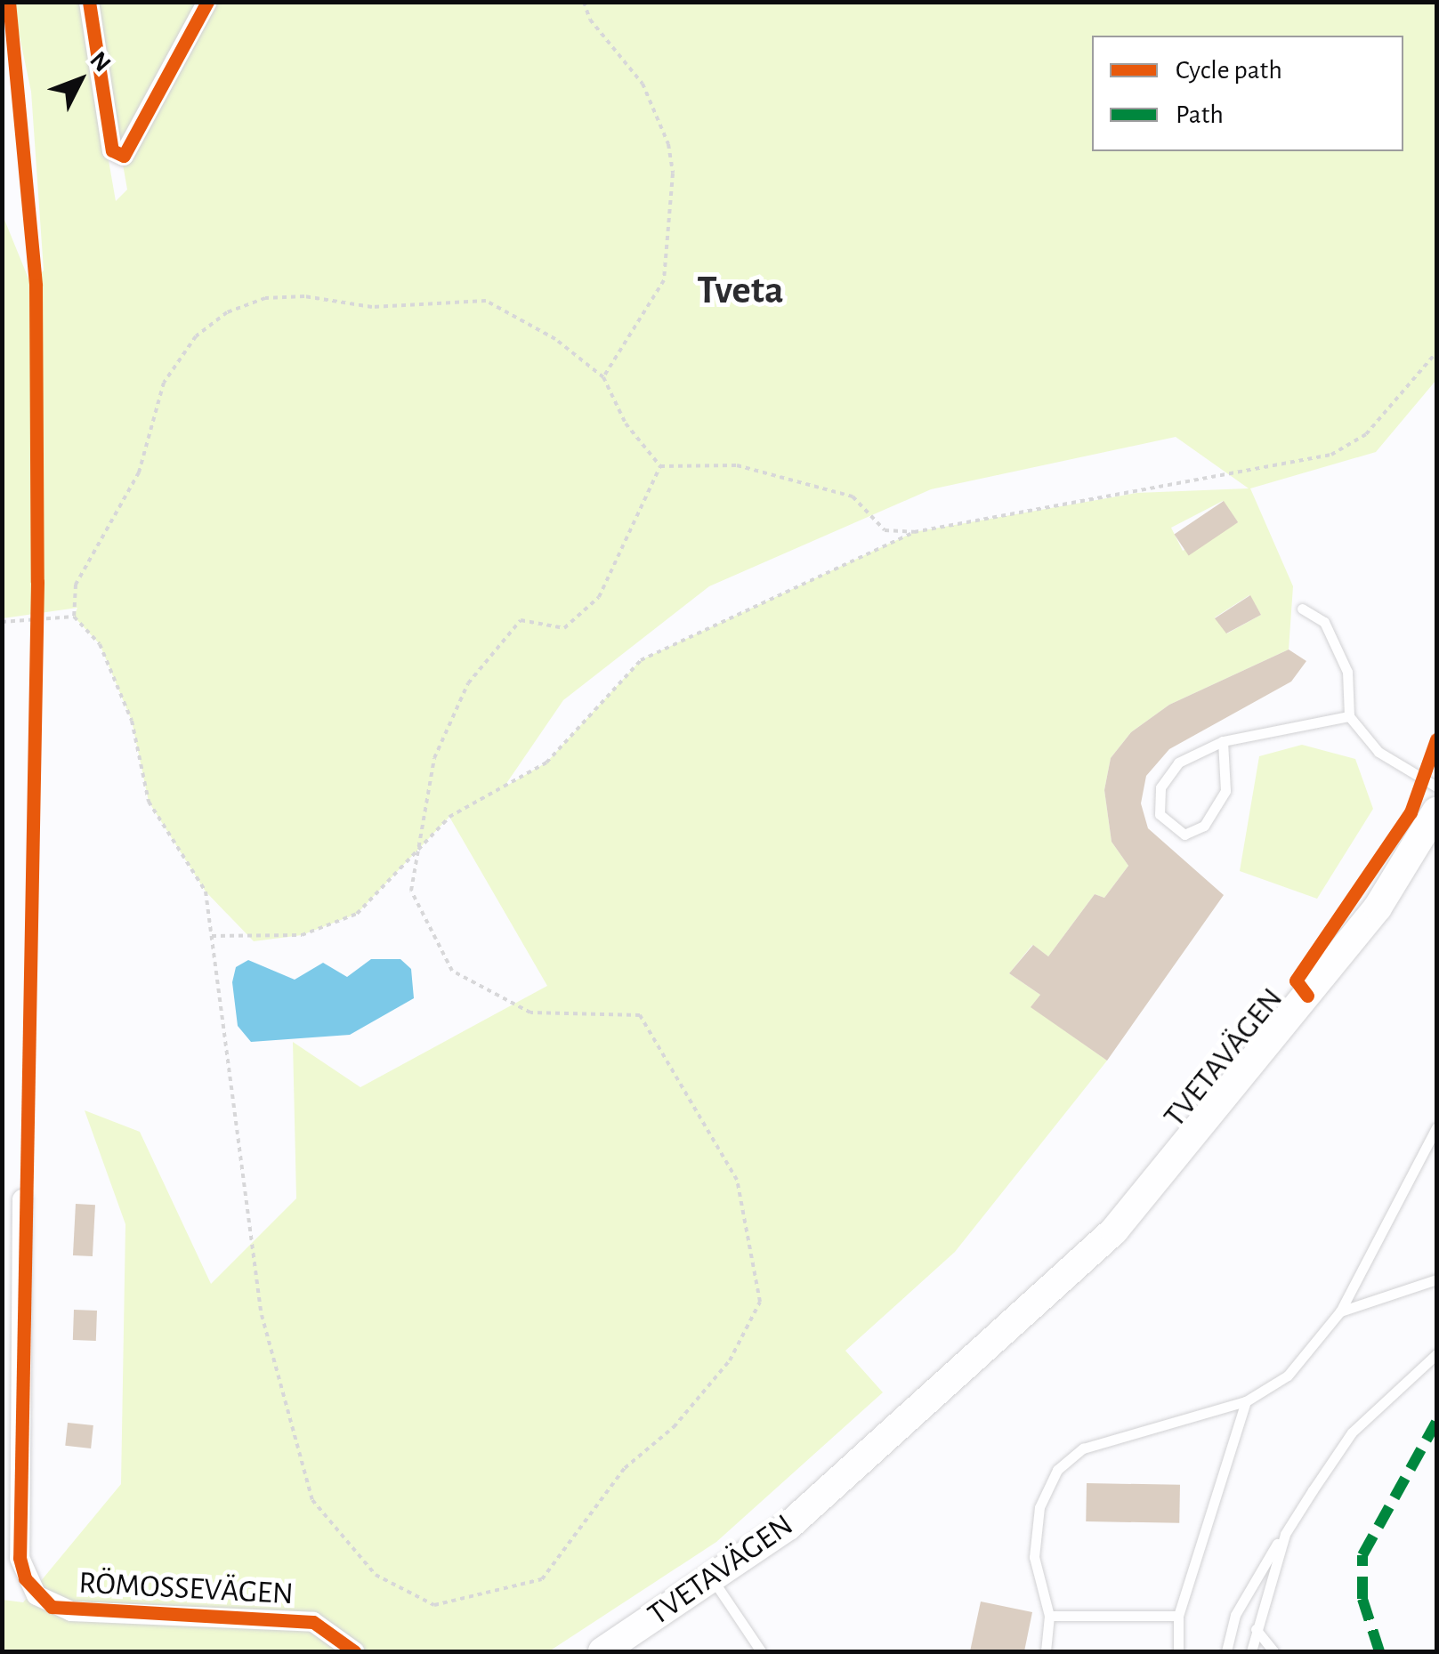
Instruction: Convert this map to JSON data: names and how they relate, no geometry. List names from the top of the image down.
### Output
{
  "streets": {
    "main road": ["TVETAVÄGEN"],
    "street": ["RÖMOSSEVÄGEN"]
  },
  "districts": ["Tveta"],
  "legend": ["Cycle path", "Path"],
  "north": "top right"
}
